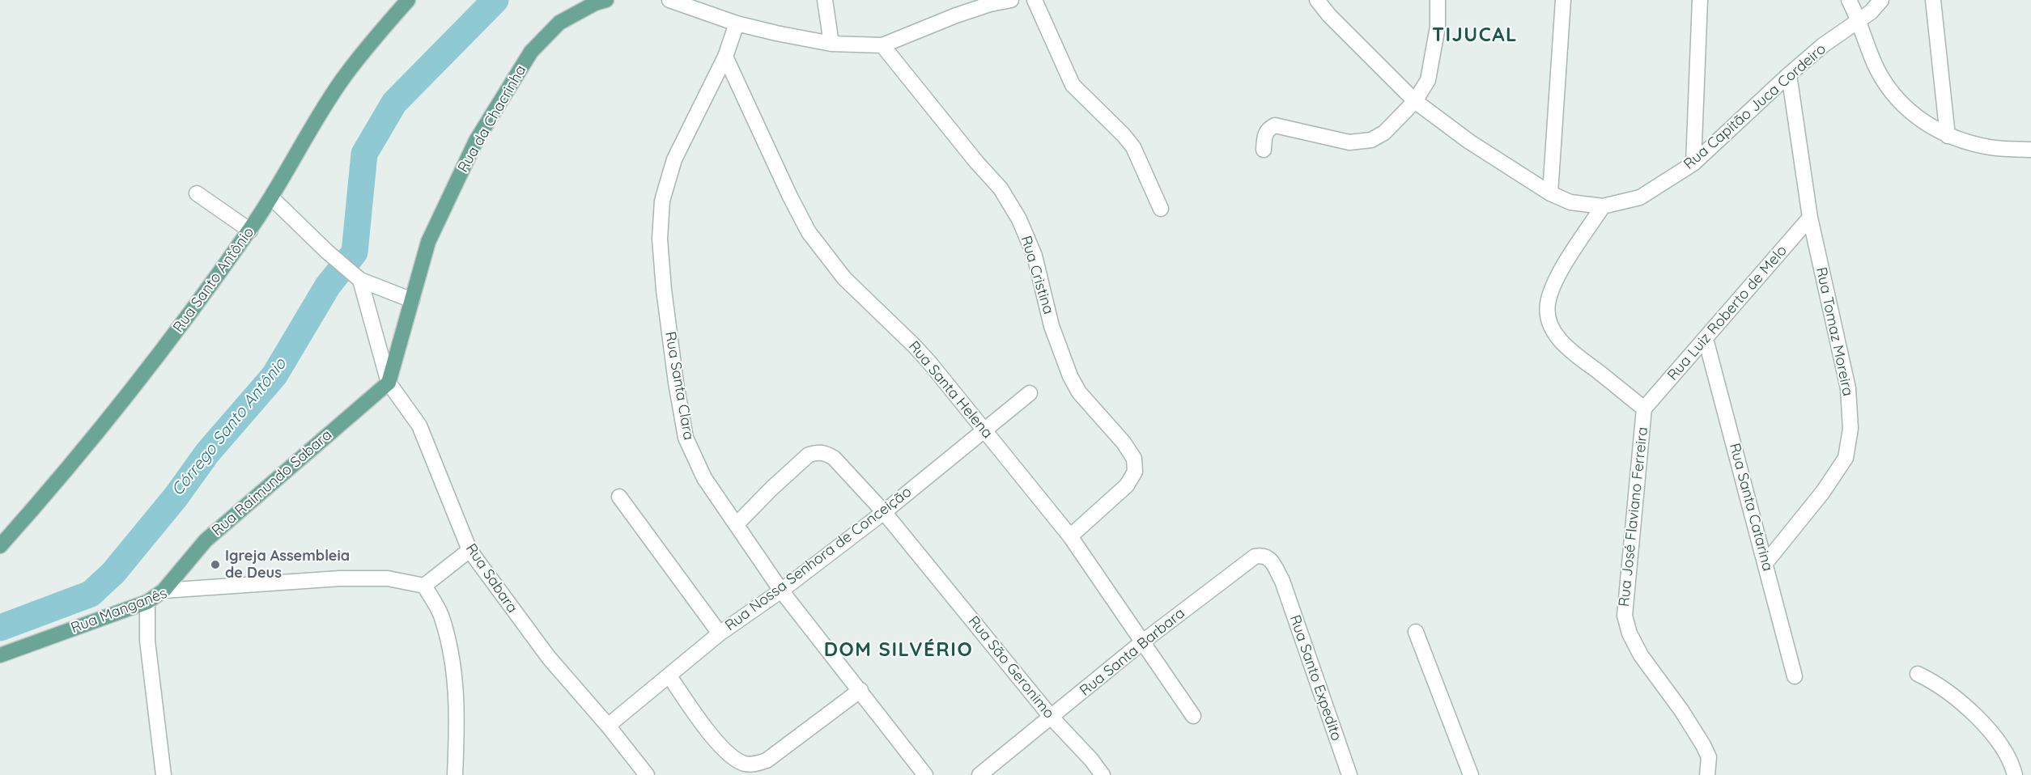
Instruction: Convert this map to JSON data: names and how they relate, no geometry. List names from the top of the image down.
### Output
{
  "streets": {
    "main road": [
      "Rua da Chacrinha",
      "Rua Santo Antônio",
      "Rua Raimundo Sabara",
      "Rua Manganês"
    ],
    "street": [
      "Rua Capitão Juca Cordeiro",
      "Rua Cristina",
      "Rua Luiz Roberto de Melo",
      "Rua Tomaz Moreira",
      "Rua Santa Clara",
      "Rua Santa Helena",
      "Rua Santa Catarina",
      "Rua José Flaviano Ferreira",
      "Rua Nossa Senhora de Conceição",
      "Rua Sabara",
      "Rua Santa Barbara",
      "Rua São Geronimo",
      "Rua Santo Expedito"
    ]
  },
  "crossings": [
    ["Rua Capitão Juca Cordeiro", "Rua Tomaz Moreira"],
    ["Rua Cristina", "Rua Santa Helena"],
    ["Rua Luiz Roberto de Melo", "Rua Tomaz Moreira"],
    ["Rua Luiz Roberto de Melo", "Rua Santa Catarina"],
    ["Rua Luiz Roberto de Melo", "Rua José Flaviano Ferreira"],
    ["Rua Tomaz Moreira", "Rua Santa Catarina"],
    ["Rua Santa Clara", "Rua Santa Helena"],
    ["Rua Santa Clara", "Rua Nossa Senhora de Conceição"],
    ["Rua Santa Clara", "Rua São Geronimo"],
    ["Rua Santa Helena", "Rua Nossa Senhora de Conceição"],
    ["Rua Santa Helena", "Rua Santa Barbara"],
    ["Rua Raimundo Sabara", "Rua Sabara"],
    ["Rua Raimundo Sabara", "Rua Manganês"],
    ["Rua Nossa Senhora de Conceição", "Rua Sabara"],
    ["Rua Nossa Senhora de Conceição", "Rua São Geronimo"],
    ["Rua Santa Barbara", "Rua São Geronimo"],
    ["Rua Santa Barbara", "Rua Santo Expedito"]
  ],
  "districts": ["TIJUCAL", "DOM SILVÉRIO"],
  "water": ["Córrego Santo Antônio"],
  "places": ["Igreja Assembleia de Deus"]
}
